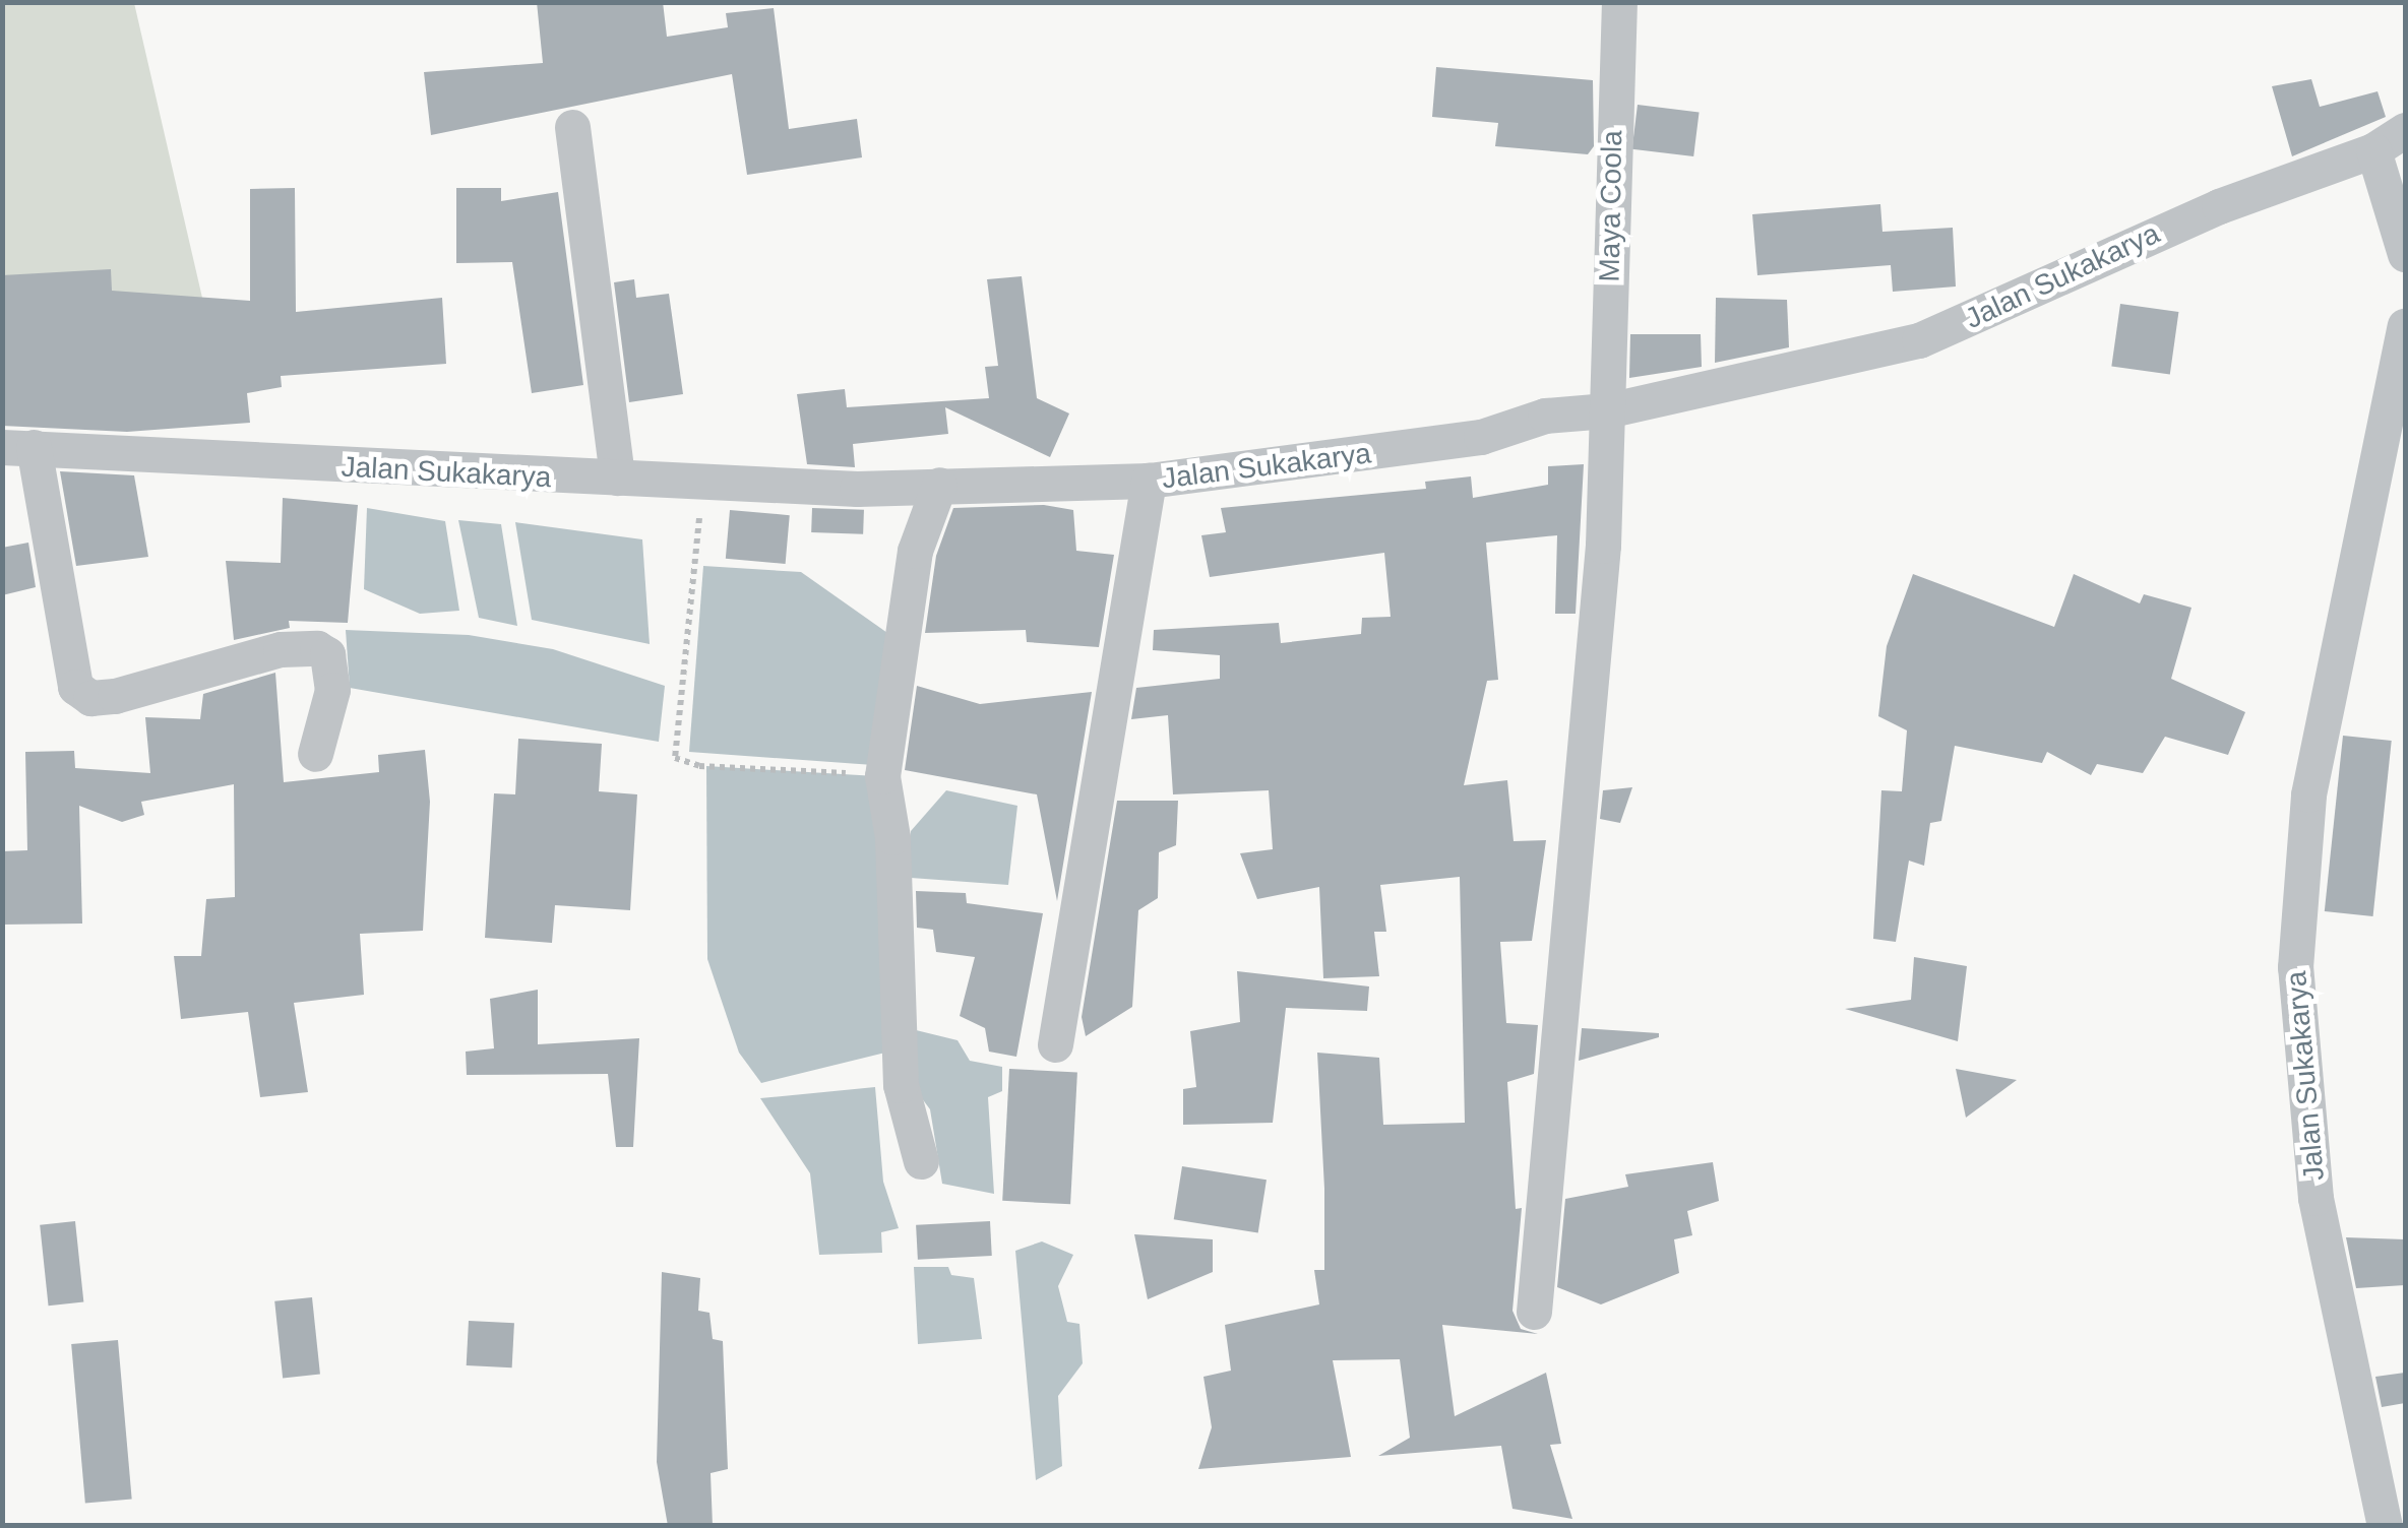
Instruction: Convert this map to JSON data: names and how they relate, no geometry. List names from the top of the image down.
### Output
{
  "streets": {
    "street": ["Maya Coola", "Jalan Sukakarya"]
  },
  "crossings": [
    ["Maya Coola", "Jalan Sukakarya"]
  ]
}
